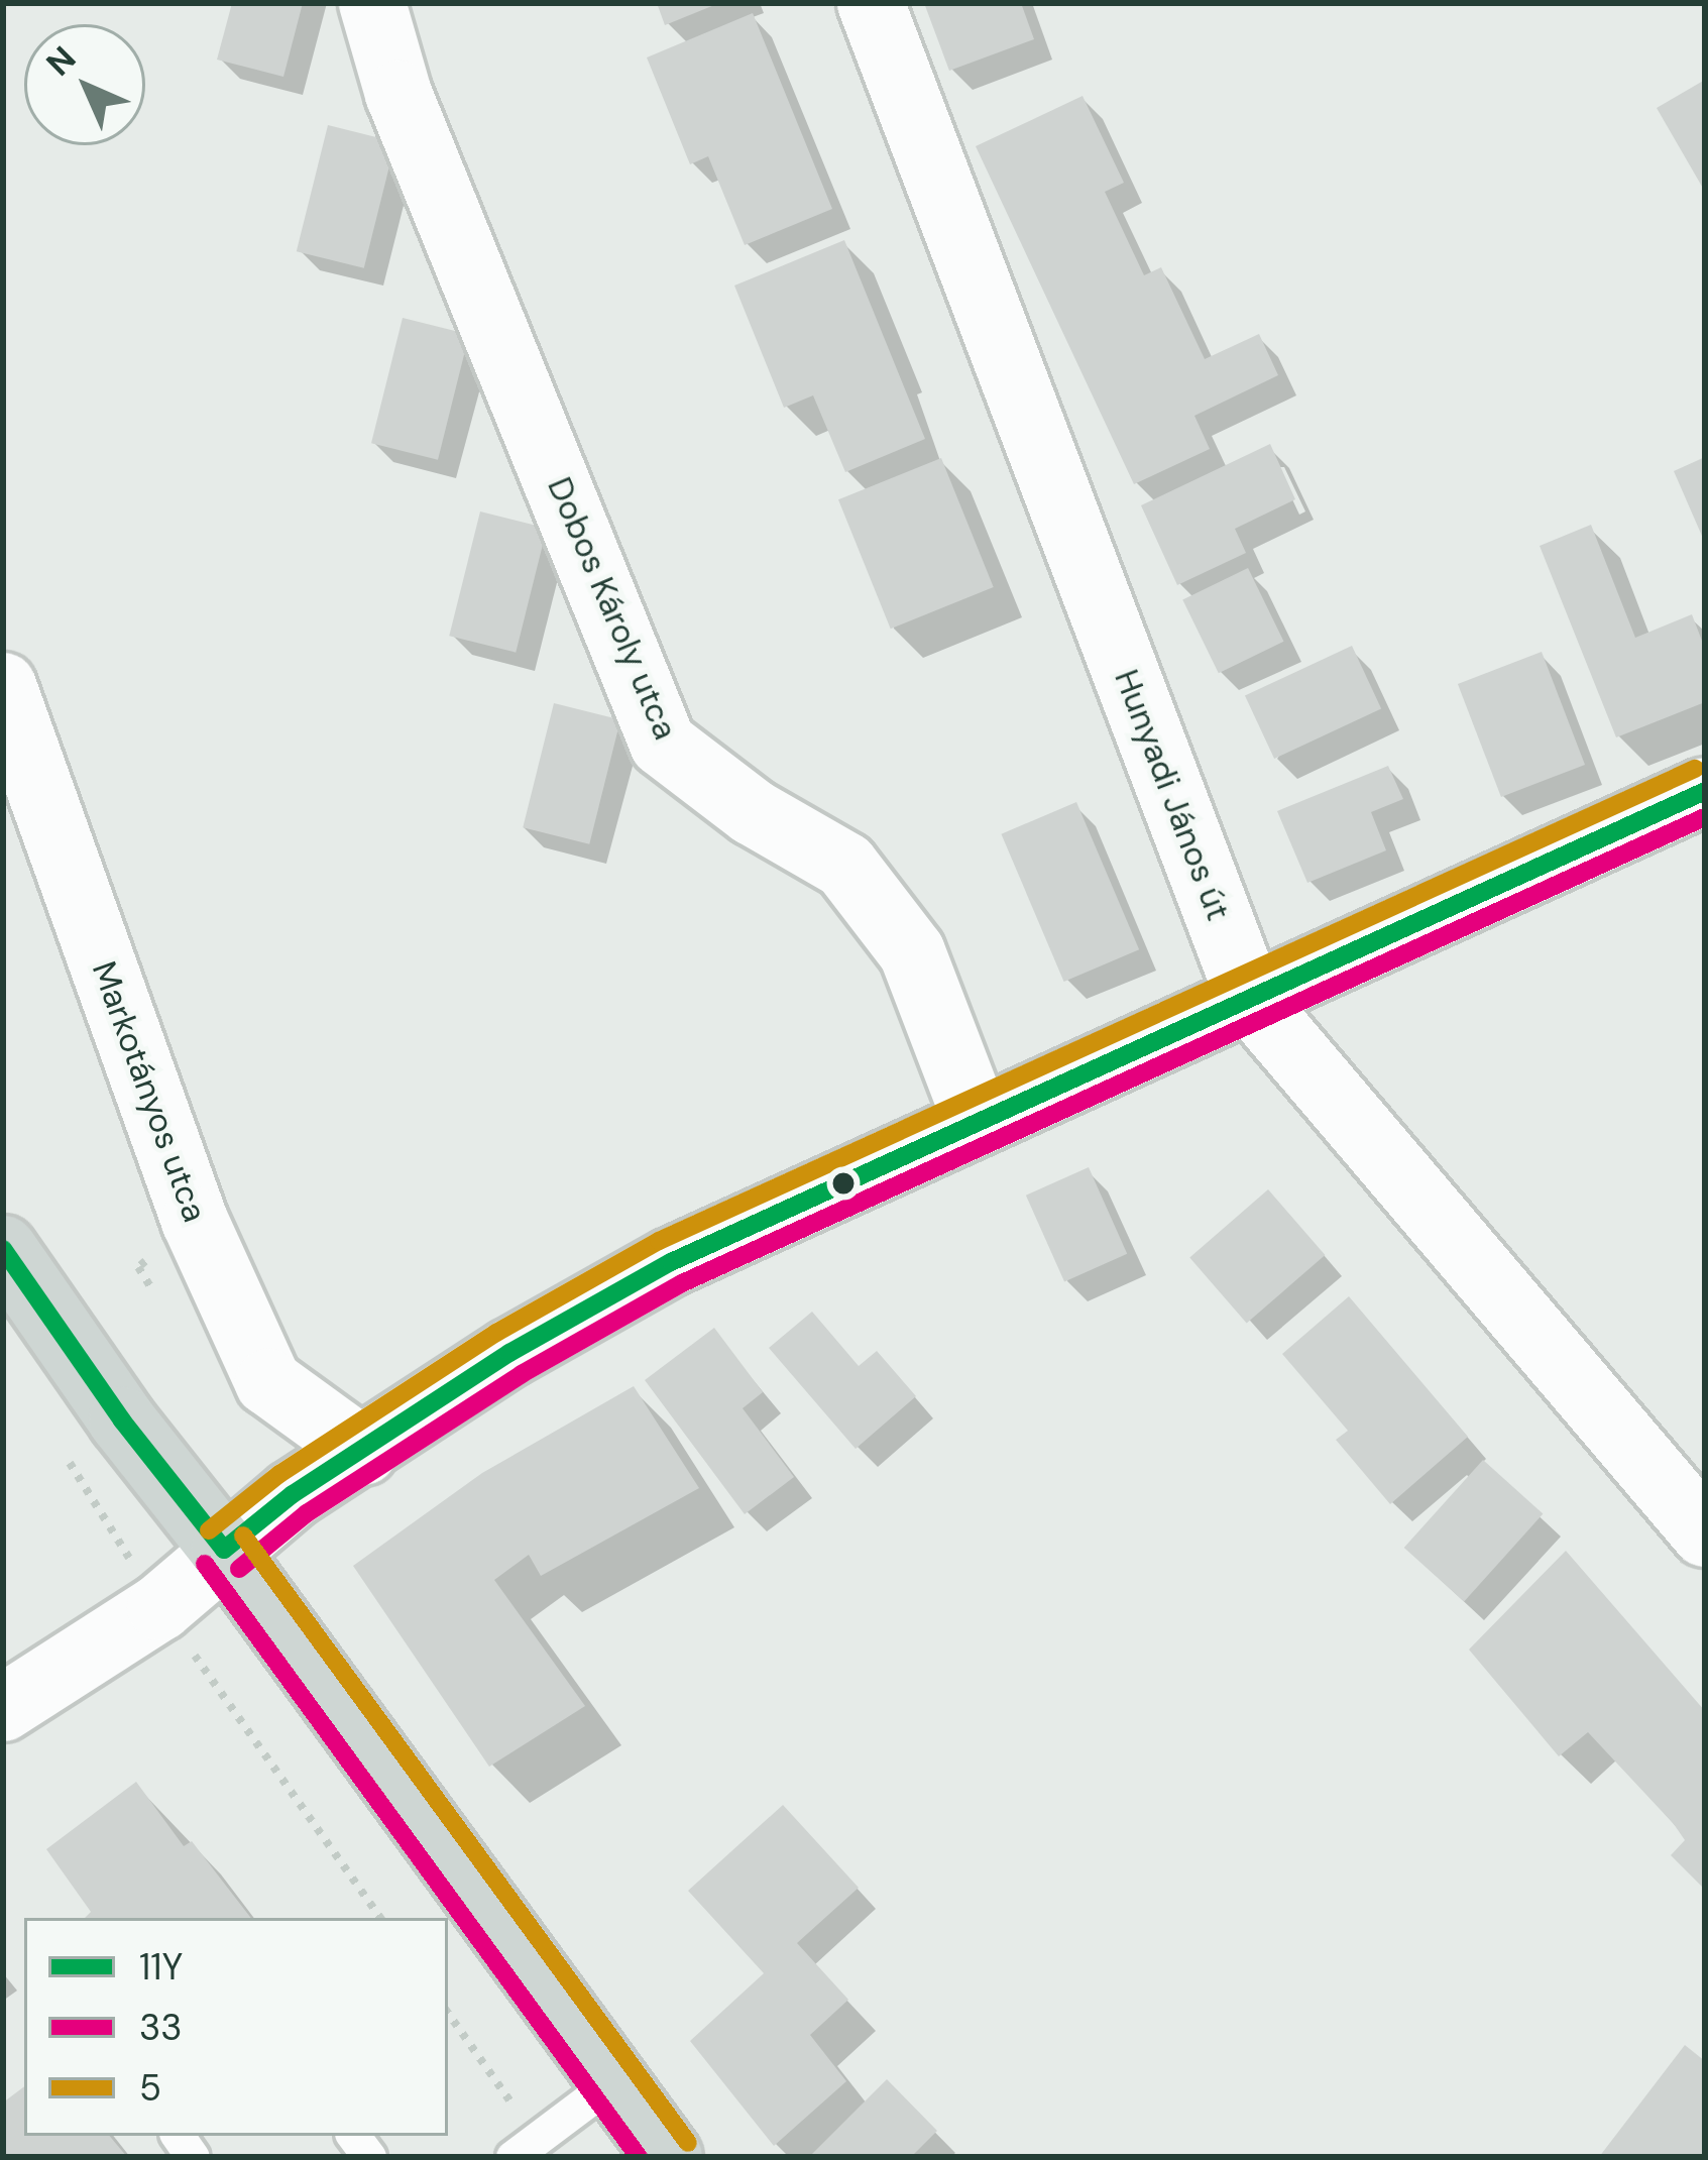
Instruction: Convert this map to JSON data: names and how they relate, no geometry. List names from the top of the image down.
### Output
{
  "streets": {
    "street": ["Dobos Károly utca", "Hunyadi János út", "Markotányos utca"]
  },
  "lines": ["transit line 5", "transit line 11Y", "transit line 33"],
  "legend": ["11Y", "33", "5"],
  "north": "top left"
}
